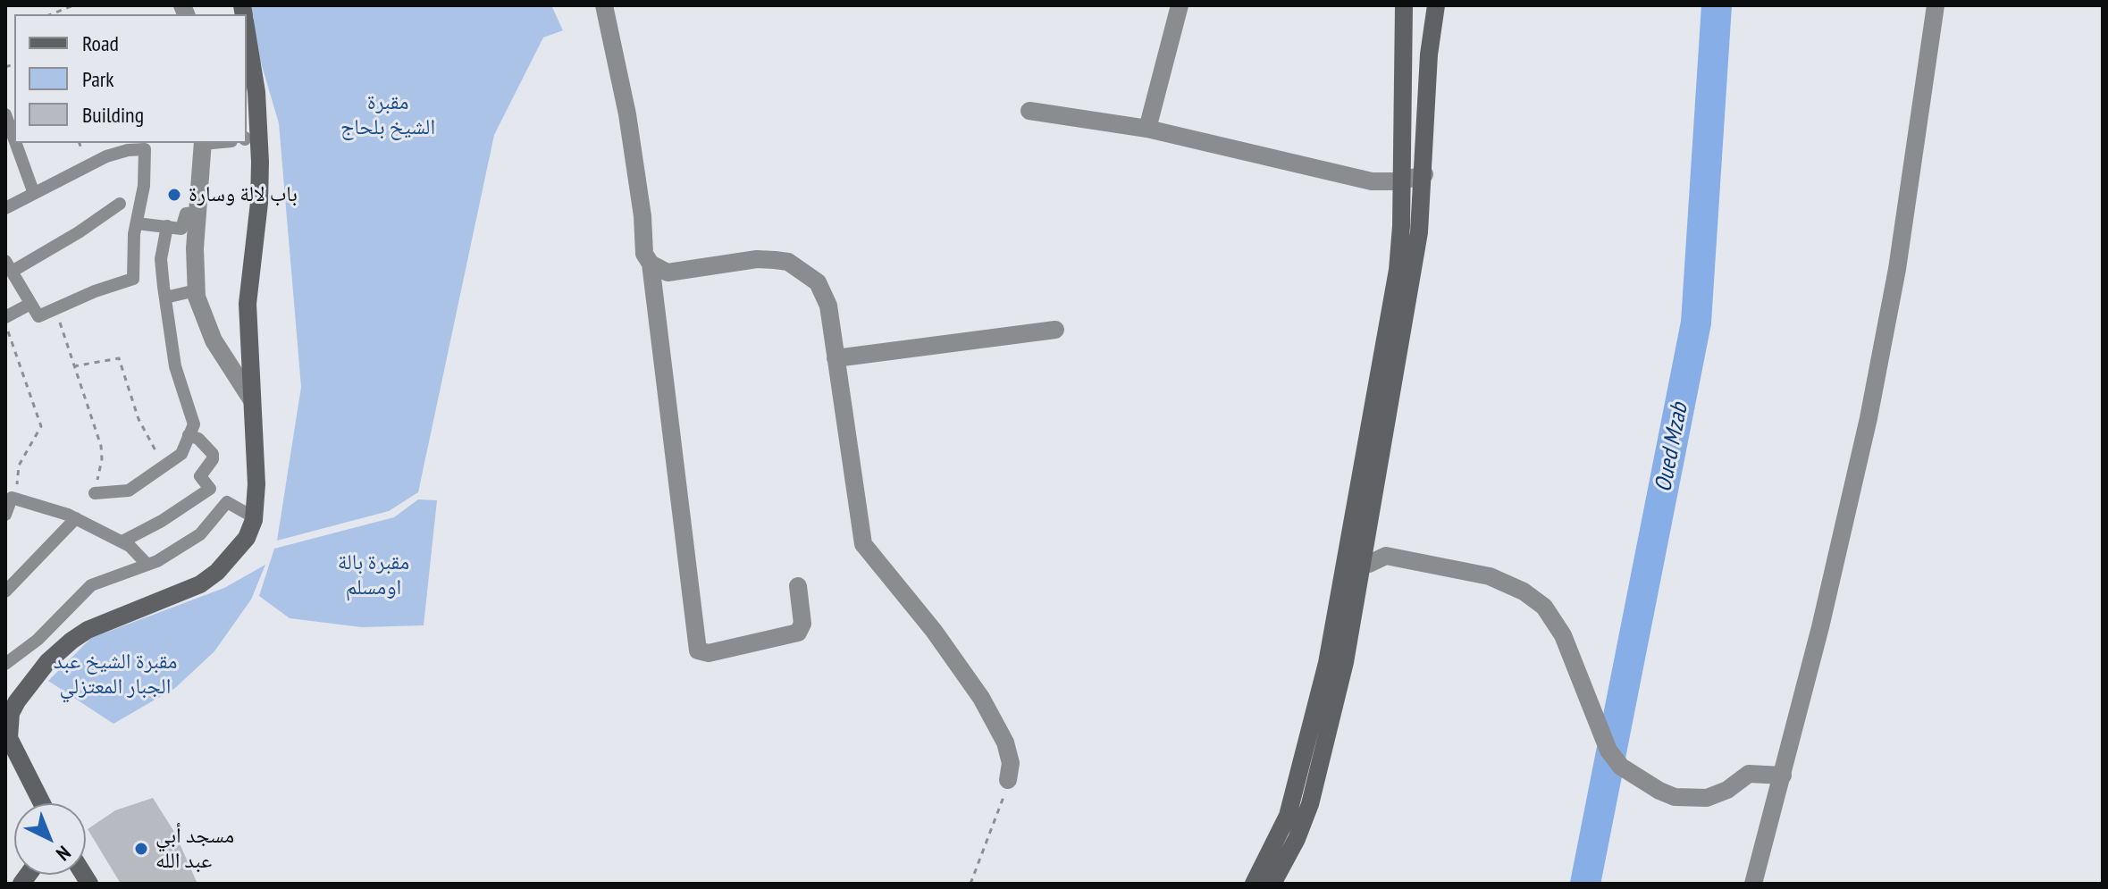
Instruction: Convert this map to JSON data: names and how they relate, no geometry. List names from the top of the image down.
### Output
{
  "water": ["Oued Mzab"],
  "parks": ["مقبرة الشيخ بلحاج", "مقبرة بالة اومسلم", "مقبرة الشيخ عبد الجبار المعتزلي"],
  "places": ["باب لالة وسارة", "مسجد أبي عبد الله"],
  "legend": ["Road", "Park", "Building"],
  "north": "bottom right"
}
